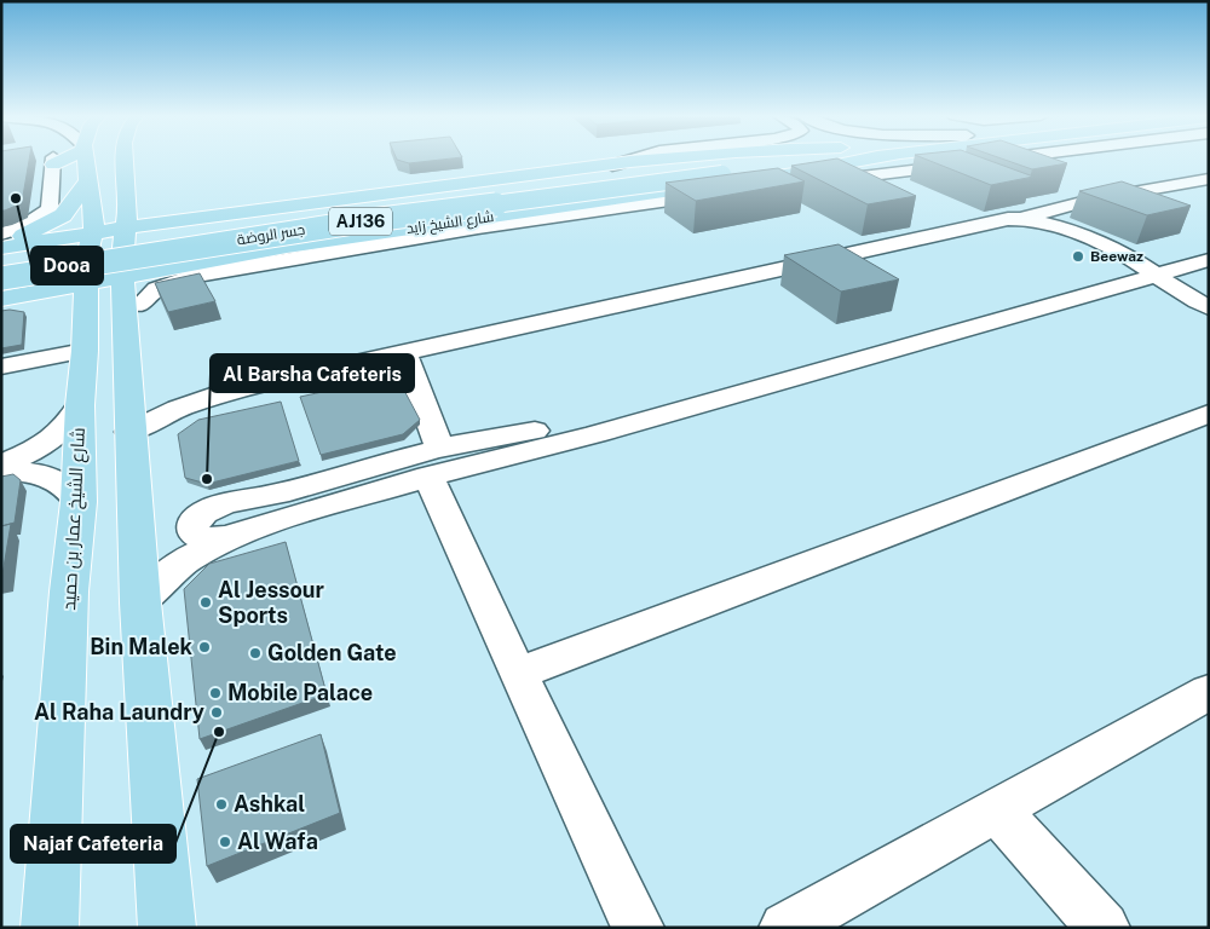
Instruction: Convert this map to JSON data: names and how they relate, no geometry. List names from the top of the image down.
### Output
{
  "streets": {
    "main road": [
      "AJ136",
      "شارع الشيخ زايد",
      "جسر الروضة",
      "شارع الشيخ عمار بن حميد"
    ]
  },
  "crossings": [
    ["شارع الشيخ زايد", "شارع الشيخ عمار بن حميد"]
  ],
  "places": [
    "Dooa",
    "Beewaz",
    "Al Barsha Cafeteris",
    "Al Jessour Sports",
    "Bin Malek",
    "Golden Gate",
    "Mobile Palace",
    "Al Raha Laundry",
    "Najaf Cafeteria",
    "Ashkal",
    "Al Wafa"
  ]
}
